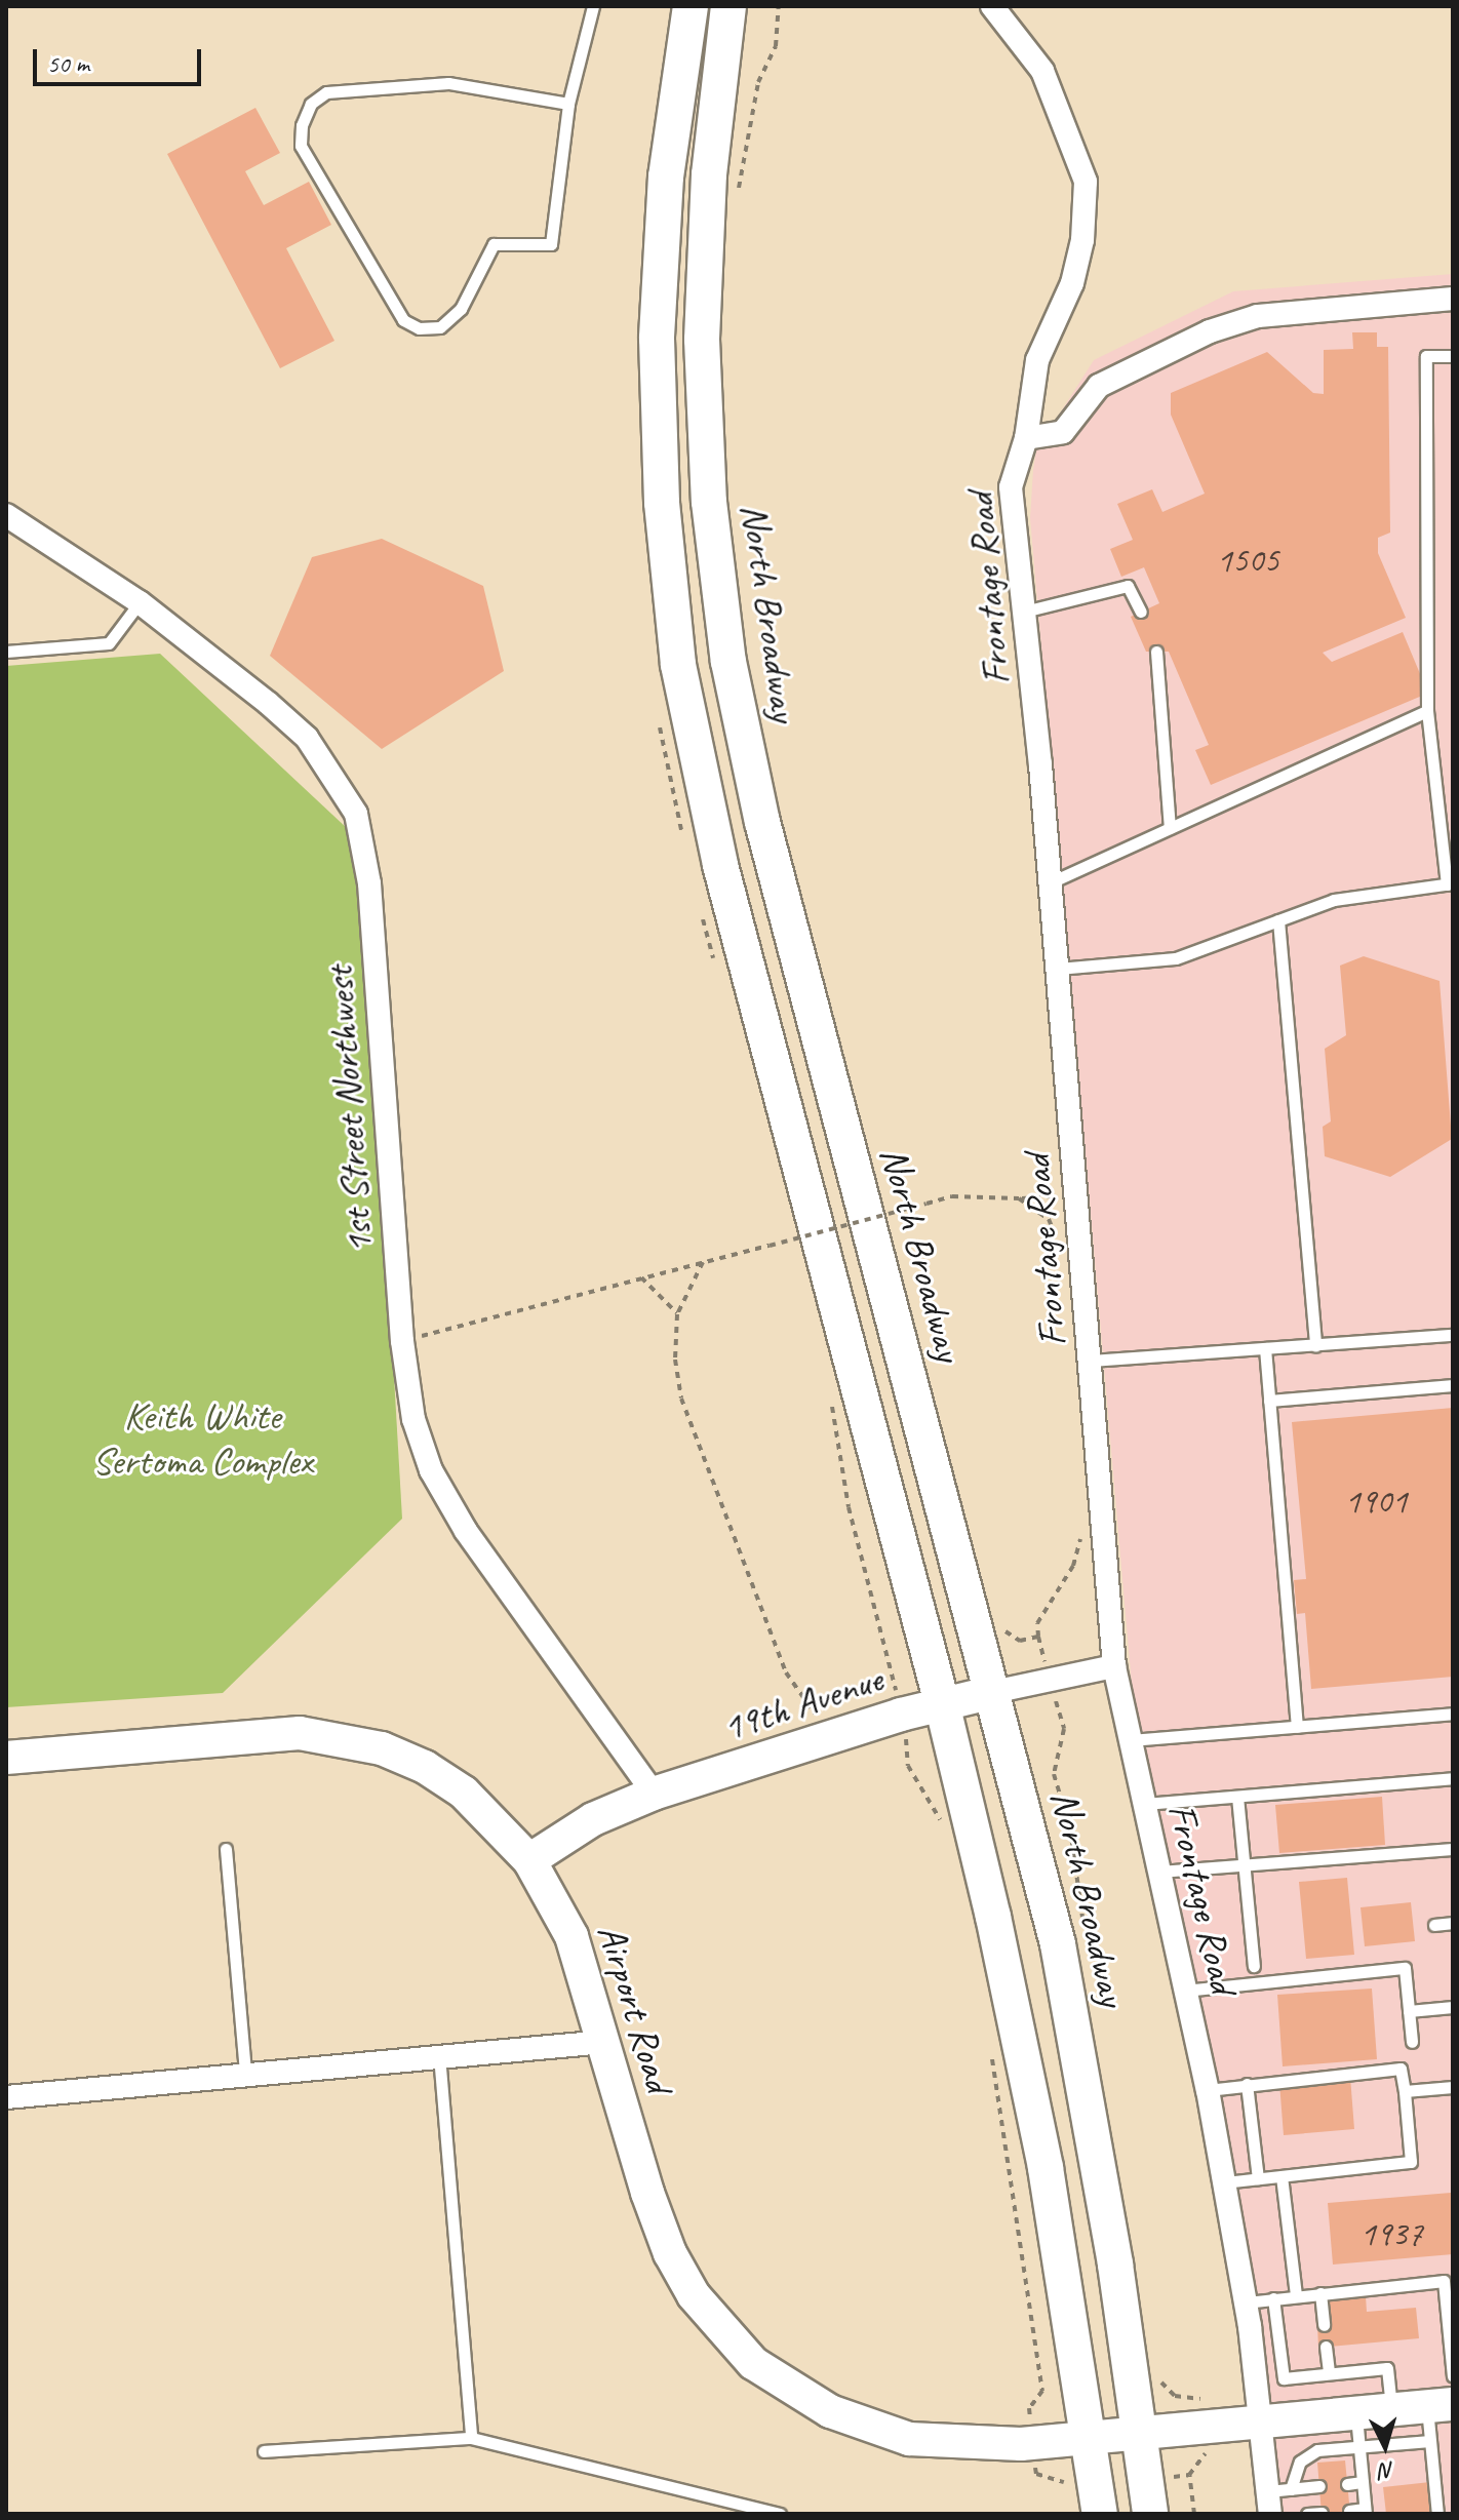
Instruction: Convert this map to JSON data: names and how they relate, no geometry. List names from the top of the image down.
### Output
{
  "streets": {
    "main road": ["North Broadway"],
    "street": [
      "Frontage Road",
      "1st Street Northwest",
      "19th Avenue",
      "Airport Road"
    ]
  },
  "crossings": [
    ["Frontage Road", "19th Avenue"],
    ["Frontage Road", "Airport Road"],
    ["North Broadway", "19th Avenue"],
    ["North Broadway", "Airport Road"],
    ["1st Street Northwest", "19th Avenue"],
    ["19th Avenue", "Airport Road"]
  ],
  "parks": ["Keith White Sertoma Complex"],
  "house_numbers": ["1505", "1901", "1937"],
  "scale_bar": "50 m",
  "north": "bottom"
}
